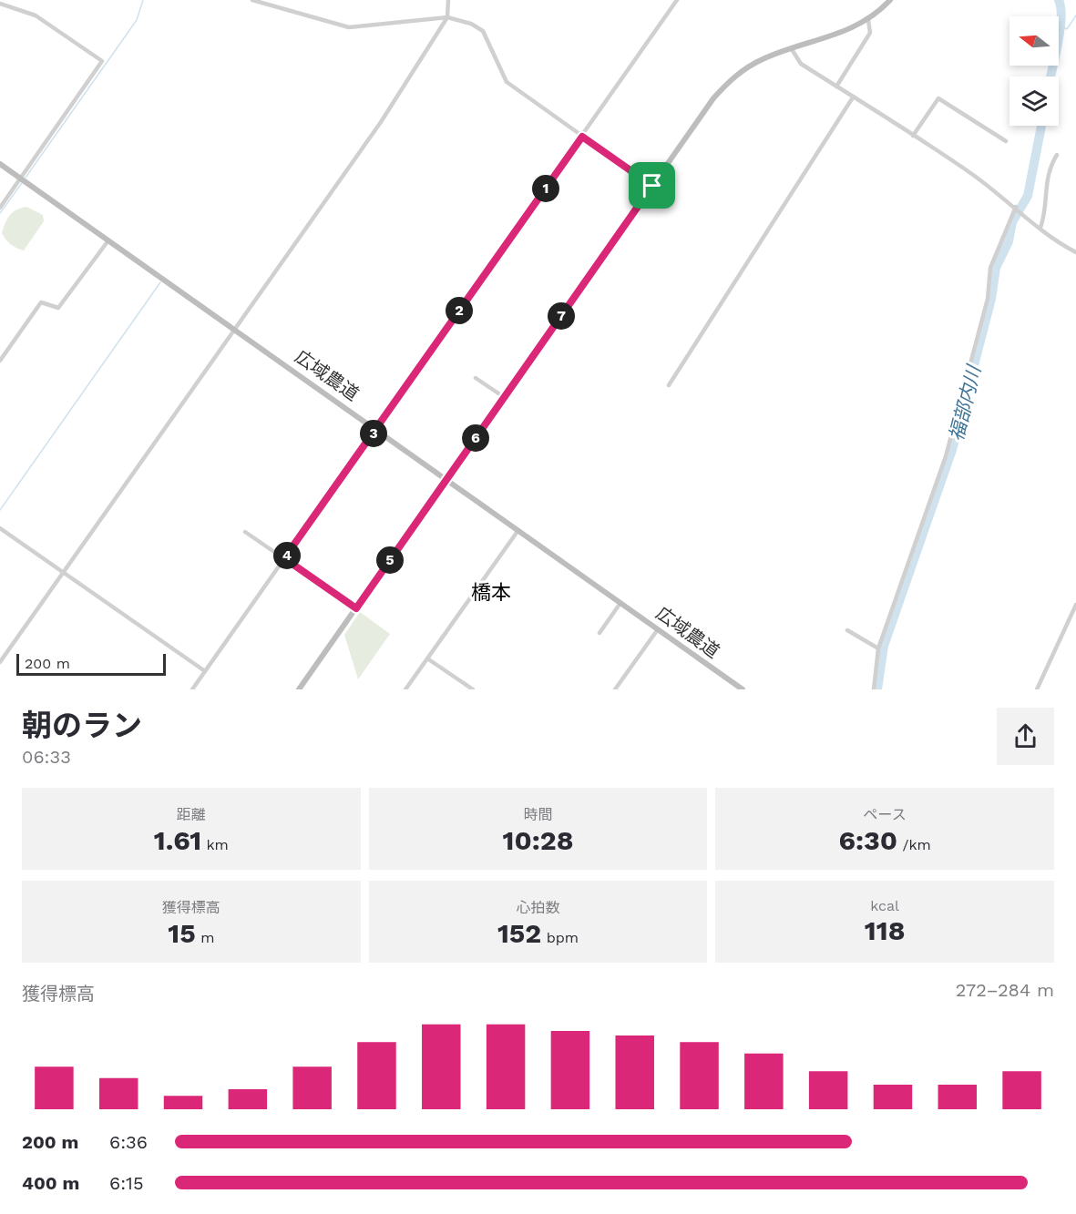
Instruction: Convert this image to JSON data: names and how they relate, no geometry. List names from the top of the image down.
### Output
{
  "streets": {
    "street": ["広域農道"]
  },
  "districts": ["橋本"],
  "water": ["福部内川"],
  "scale_bar": "200 m",
  "north": "left",
  "page": {
    "pins": [
      "1",
      "2",
      "7",
      "3",
      "6",
      "4",
      "5"
    ],
    "scale": "200 m",
    "heading": ["朝のラン", "06:33"],
    "stats": [
      ["距離", "1.61 km"],
      ["時間", "10:28"],
      ["ペース", "6:30 /km"],
      ["獲得標高", "15 m"],
      ["心拍数", "152 bpm"],
      ["kcal", "118"]
    ],
    "chart": ["獲得標高", "272–284 m"],
    "list": [
      {
        "name": "200 m",
        "note": "6:36"
      },
      {
        "name": "400 m",
        "note": "6:15"
      }
    ]
  }
}
